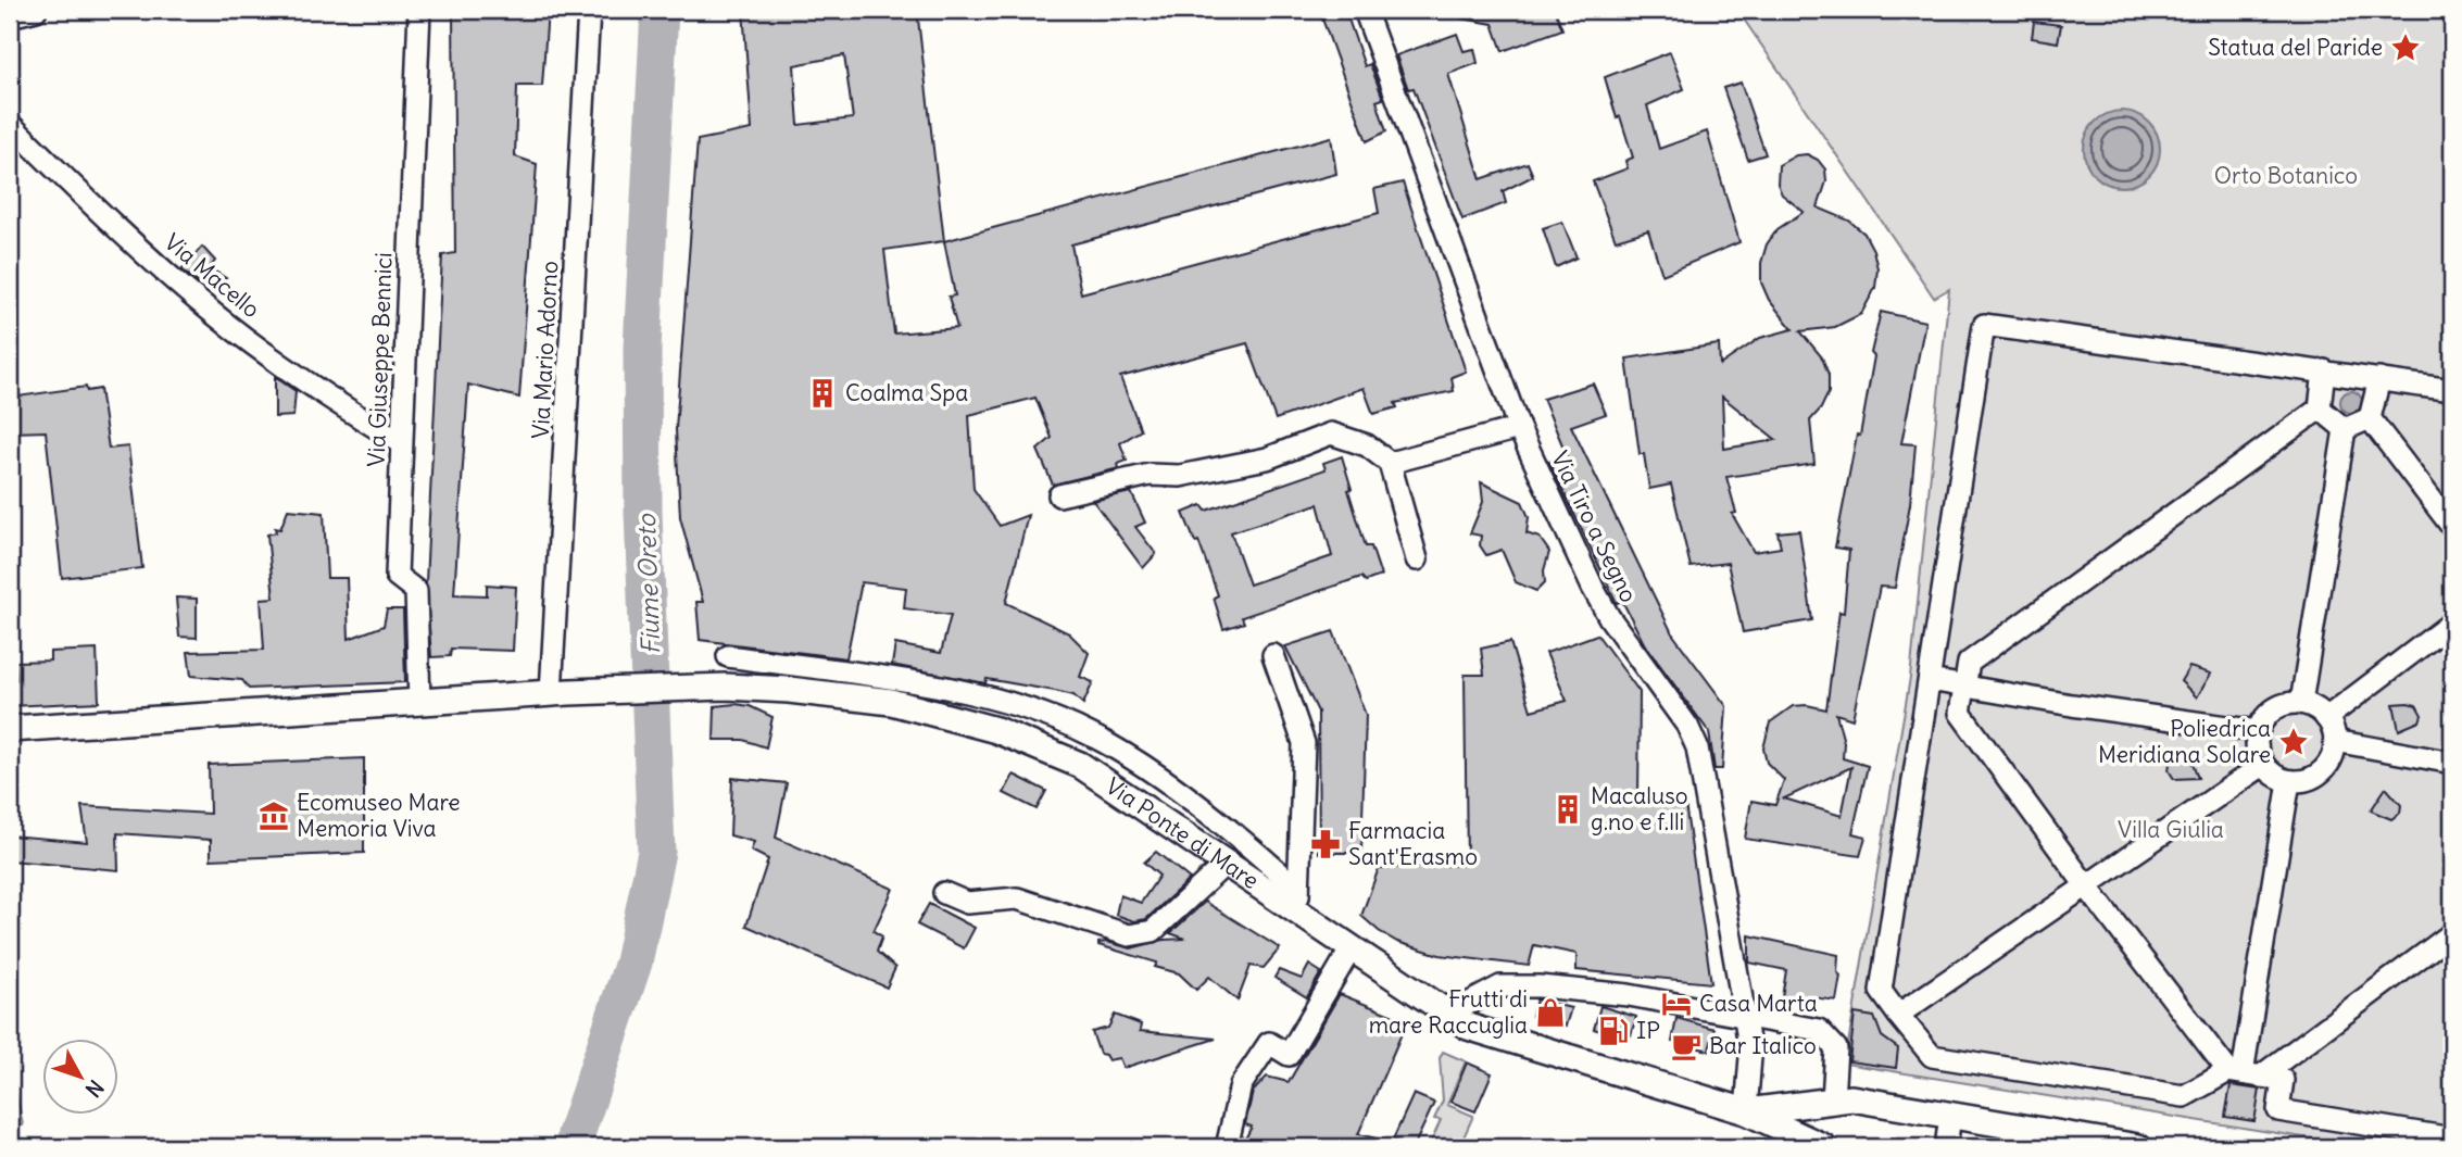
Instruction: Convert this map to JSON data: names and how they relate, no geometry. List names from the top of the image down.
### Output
{
  "streets": {
    "main road": ["Via Ponte di Mare"],
    "street": [
      "Via Macello",
      "Via Mario Adorno",
      "Via Giuseppe Bennici",
      "Via Tiro a Segno"
    ]
  },
  "crossings": [
    ["Via Macello", "Via Giuseppe Bennici"],
    ["Via Mario Adorno", "Via Ponte di Mare"],
    ["Via Giuseppe Bennici", "Via Ponte di Mare"],
    ["Via Tiro a Segno", "Via Ponte di Mare"]
  ],
  "water": ["Fiume Oreto"],
  "parks": ["Orto Botanico", "Villa Giulia"],
  "places": {
    "place": ["Statua del Paride", "Poliedrica Meridiana Solare"],
    "building": ["Coalma Spa", "Macaluso g.no e f.lli"],
    "museum": ["Ecomuseo Mare Memoria Viva"],
    "pharmacy": ["Farmacia Sant'Erasmo"],
    "hotel": ["Casa Marta"],
    "shop": ["Frutti di mare Raccuglia"],
    "fuel station": ["IP"],
    "cafe": ["Bar Italico"]
  },
  "north": "bottom right"
}
